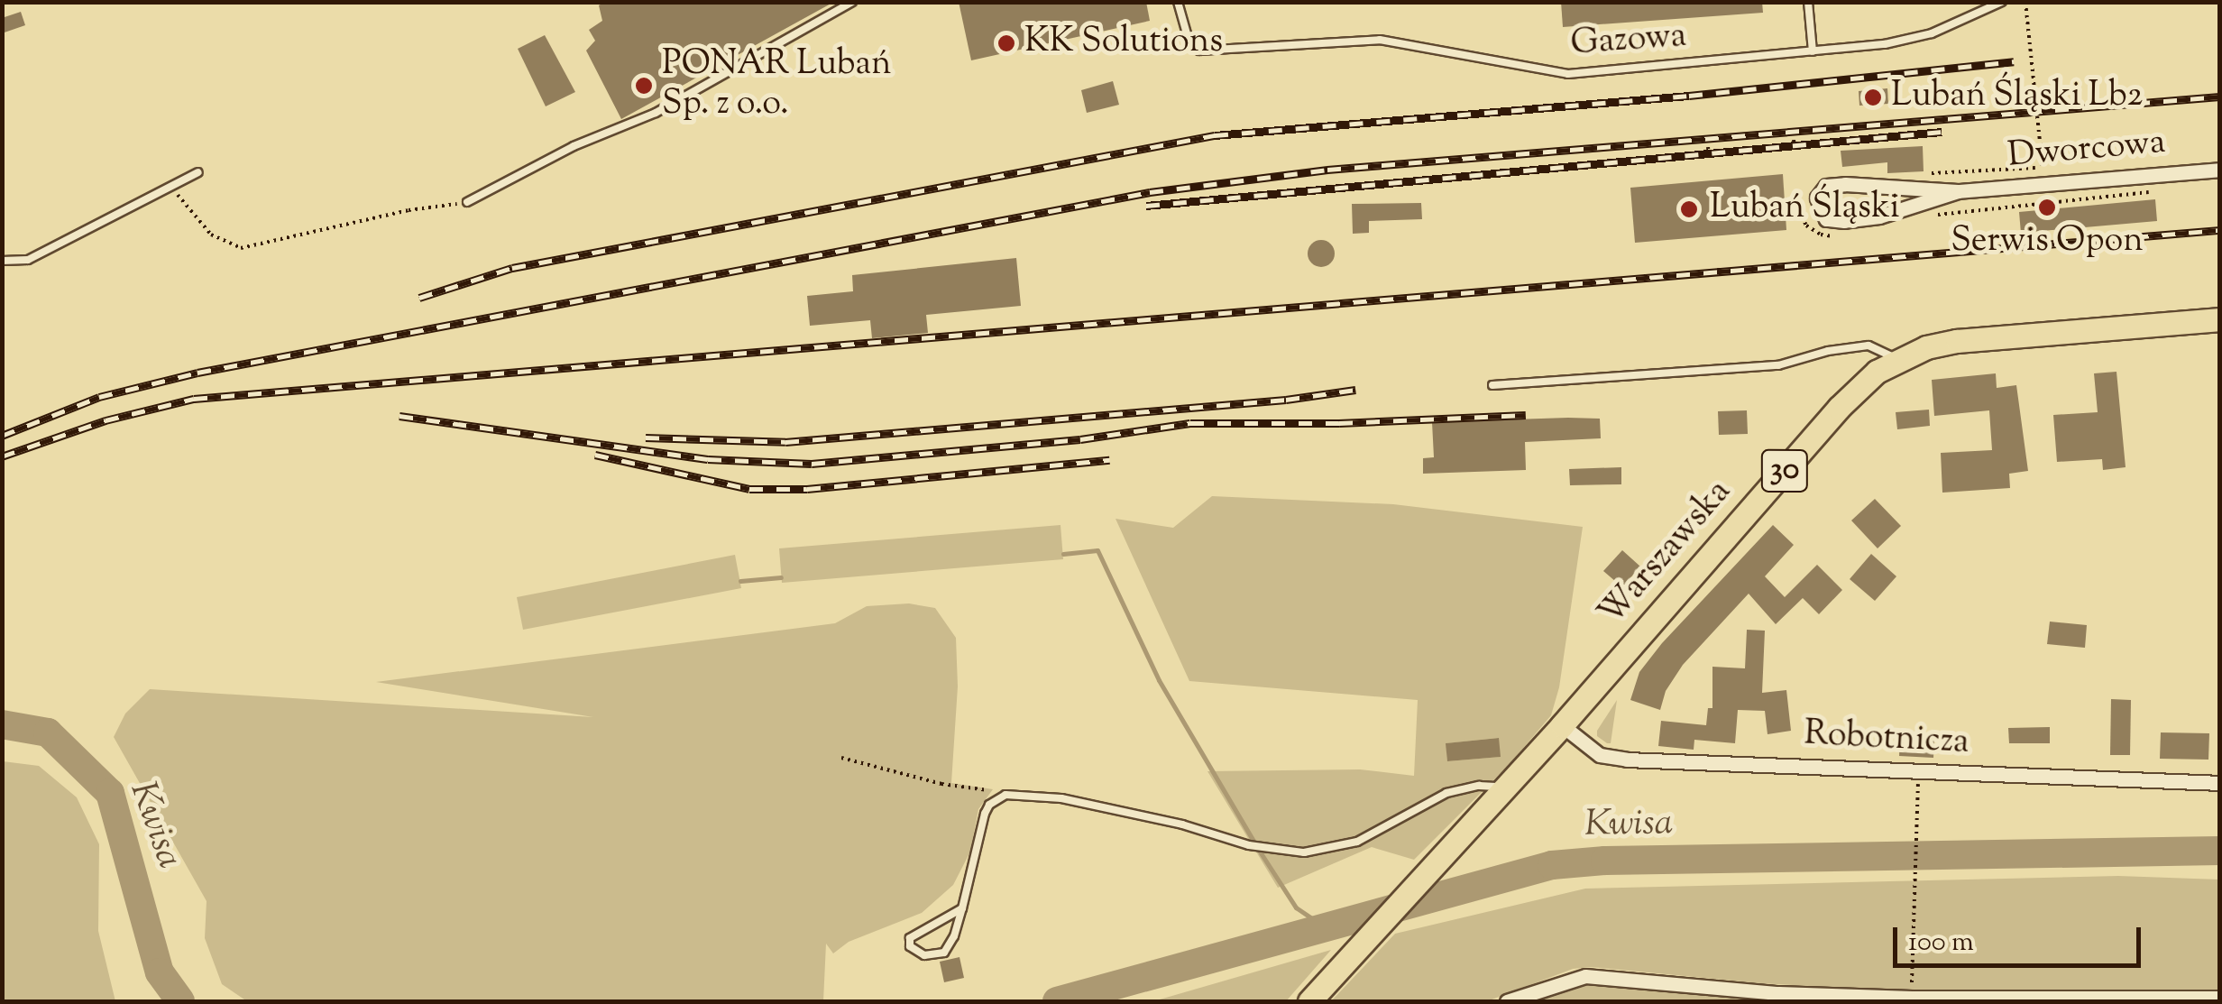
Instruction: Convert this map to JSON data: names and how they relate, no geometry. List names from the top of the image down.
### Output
{
  "streets": {
    "main road": ["30", "Warszawska"],
    "street": ["Dworcowa", "Robotnicza"],
    "lane": ["Gazowa"]
  },
  "crossings": [
    ["Warszawska", "Robotnicza"]
  ],
  "water": ["Kwisa"],
  "places": [
    "KK Solutions",
    "PONAR Lubań Sp. z o.o.",
    "Lubań Śląski Lb2",
    "Serwis Opon",
    "Lubań Śląski"
  ],
  "scale_bar": "100 m"
}
